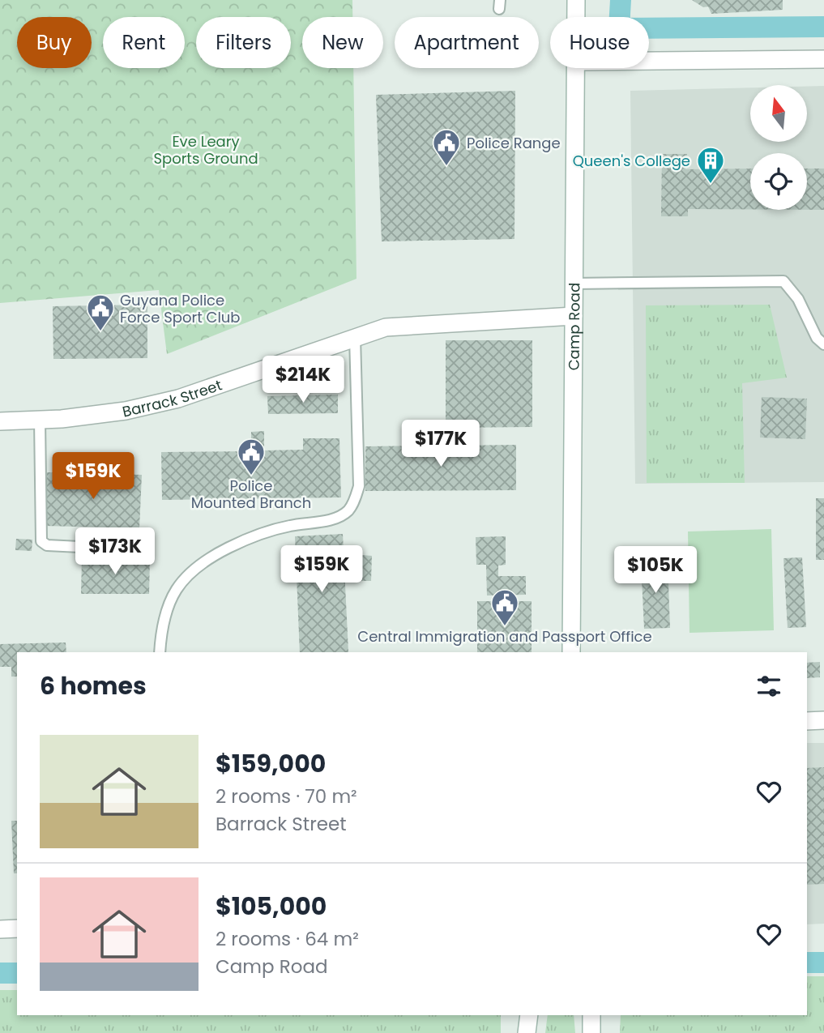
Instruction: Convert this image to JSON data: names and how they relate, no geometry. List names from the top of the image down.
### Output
{
  "streets": {
    "street": ["Camp Road", "Barrack Street"]
  },
  "crossings": [
    ["Camp Road", "Barrack Street"]
  ],
  "parks": ["Eve Leary Sports Ground"],
  "places": {
    "public building": [
      "Police Range",
      "Guyana Police Force Sport Club",
      "Police Mounted Branch",
      "Central Immigration and Passport Office"
    ],
    "building": ["Queen's College"]
  },
  "north": "top",
  "page": {
    "chip": [
      "Buy",
      "Rent",
      "Filters",
      "New",
      "Apartment",
      "House"
    ],
    "price": [
      "$214K",
      "$177K",
      "$159K",
      "$173K",
      "$159K",
      "$105K"
    ],
    "heading": "6 homes",
    "list": [
      {
        "name": "$159,000",
        "note": "2 rooms · 70 m² · Barrack Street"
      },
      {
        "name": "$105,000",
        "note": "2 rooms · 64 m² · Camp Road"
      }
    ]
  }
}
